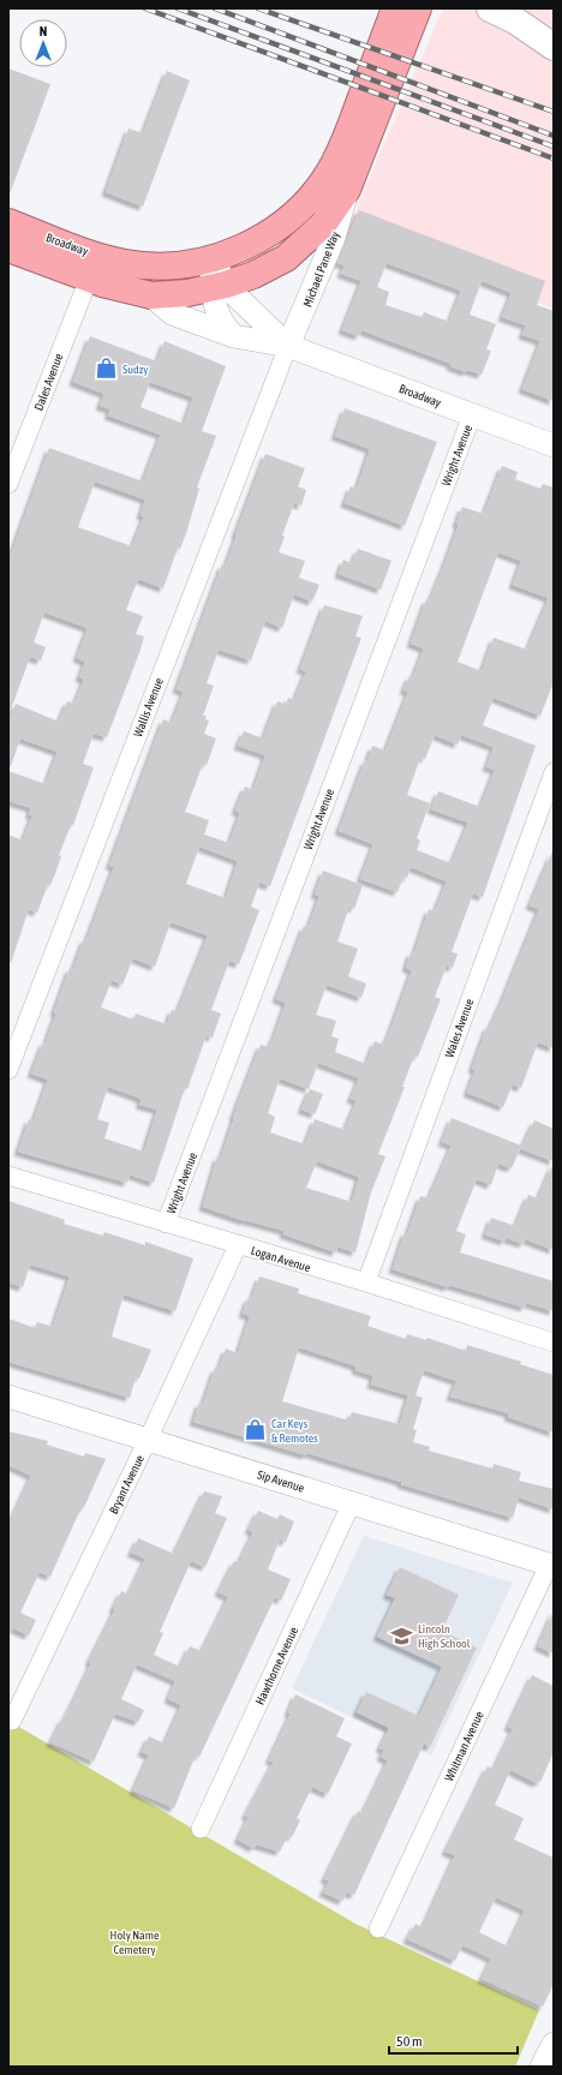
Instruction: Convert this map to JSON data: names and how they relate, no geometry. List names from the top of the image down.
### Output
{
  "streets": {
    "highway": ["Broadway"],
    "street": [
      "Michael Pane Way",
      "Dales Avenue",
      "Wright Avenue",
      "Wallis Avenue",
      "Wales Avenue",
      "Logan Avenue",
      "Sip Avenue",
      "Bryant Avenue",
      "Hawthorne Avenue",
      "Whitman Avenue"
    ]
  },
  "crossings": [
    ["Broadway", "Michael Pane Way"],
    ["Broadway", "Dales Avenue"],
    ["Broadway", "Wright Avenue"],
    ["Broadway", "Wallis Avenue"],
    ["Michael Pane Way", "Wallis Avenue"],
    ["Wright Avenue", "Logan Avenue"],
    ["Wales Avenue", "Logan Avenue"],
    ["Logan Avenue", "Bryant Avenue"],
    ["Sip Avenue", "Bryant Avenue"],
    ["Sip Avenue", "Hawthorne Avenue"],
    ["Sip Avenue", "Whitman Avenue"]
  ],
  "parks": ["Holy Name Cemetery"],
  "places": {
    "shop": ["Sudzy", "Car Keys & Remotes"],
    "school or university": ["Lincoln High School"]
  },
  "scale_bar": "50 m",
  "north": "top"
}
